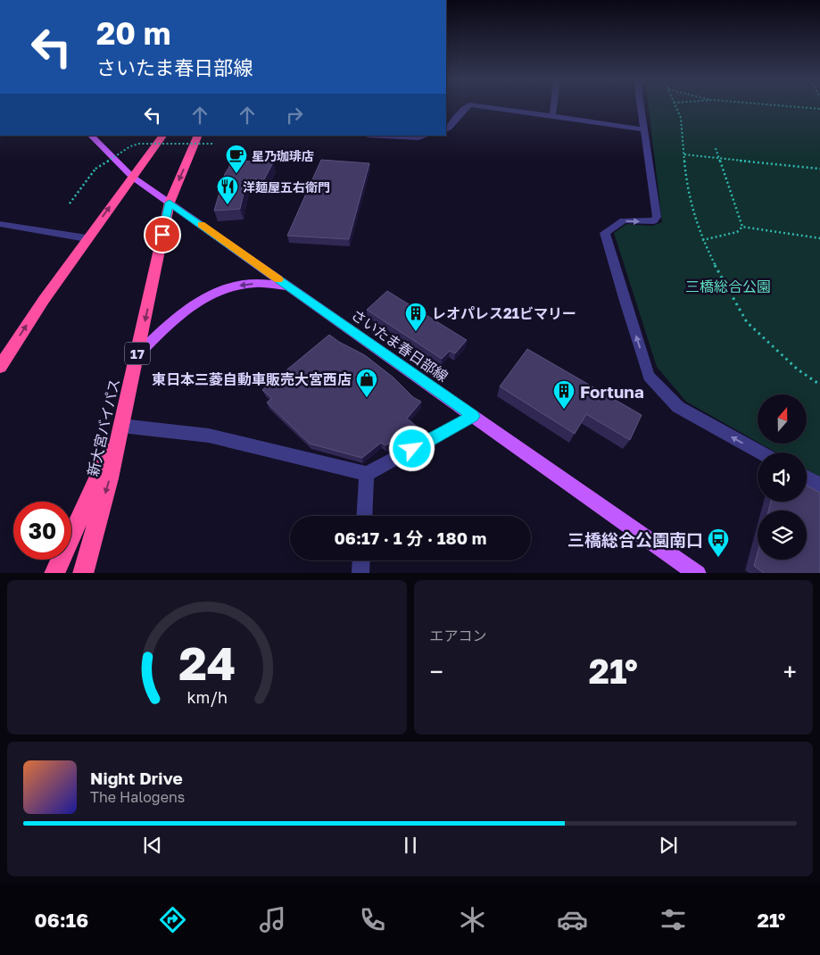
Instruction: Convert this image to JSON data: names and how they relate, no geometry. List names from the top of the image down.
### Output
{
  "streets": {
    "highway": ["17", "新大宮バイパス"],
    "main road": ["さいたま春日部線"]
  },
  "crossings": [
    ["さいたま春日部線", "新大宮バイパス"]
  ],
  "parks": ["三橋総合公園"],
  "places": {
    "cafe": ["星乃珈琲店"],
    "restaurant": ["洋麺屋五右衛門"],
    "building": ["レオパレス21ビマリー", "Fortuna"],
    "shop": ["東日本三菱自動車販売大宮西店"],
    "bus stop": ["三橋総合公園南口"]
  },
  "north": "top",
  "page": {
    "turn": ["20 m", "さいたま春日部線"],
    "limit": "30",
    "trip": "06:17 · 1 分 · 180 m",
    "tile": "エアコン",
    "heat": ["−", "21°", "+"],
    "song": ["Night Drive", "The Halogens"],
    "tabs": ["06:16", "21°"],
    "gauge": ["24", "km/h"]
  }
}
